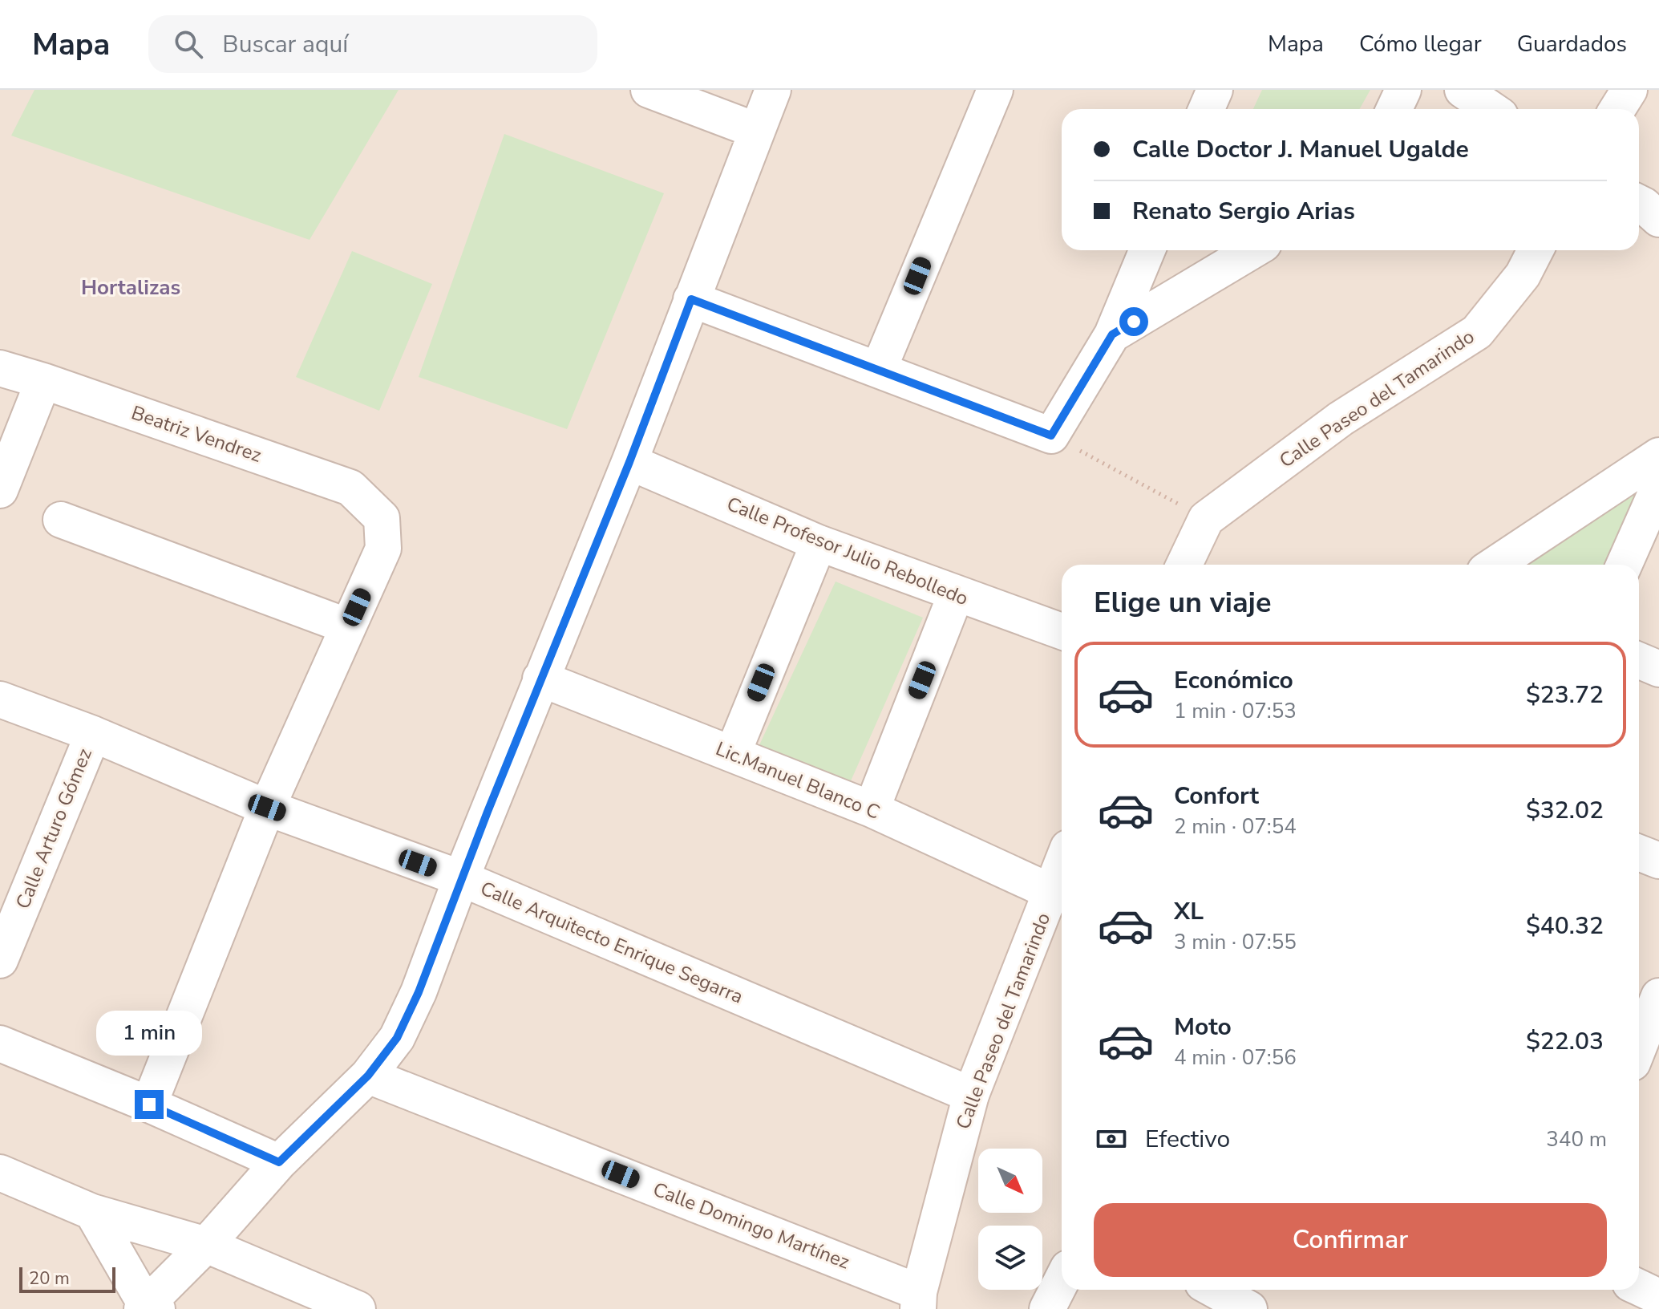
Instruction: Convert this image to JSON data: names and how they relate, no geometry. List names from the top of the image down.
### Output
{
  "streets": {
    "street": [
      "Calle Paseo del Tamarindo",
      "Beatriz Vendrez",
      "Calle Profesor Julio Rebolledo",
      "Lic.Manuel Blanco C",
      "Calle Arturo Gómez",
      "Calle Arquitecto Enrique Segarra",
      "Calle Domingo Martínez"
    ]
  },
  "crossings": [
    ["Calle Paseo del Tamarindo", "Lic.Manuel Blanco C"],
    ["Calle Paseo del Tamarindo", "Calle Arquitecto Enrique Segarra"],
    ["Calle Paseo del Tamarindo", "Calle Domingo Martínez"],
    ["Calle Arturo Gómez", "Calle Arquitecto Enrique Segarra"]
  ],
  "districts": ["Hortalizas"],
  "scale_bar": "20 m",
  "north": "bottom right",
  "page": {
    "header": "Mapa",
    "search": "Buscar aquí",
    "nav": ["Mapa", "Cómo llegar", "Guardados"],
    "banner": ["Calle Doctor J. Manuel Ugalde", "Renato Sergio Arias"],
    "heading": "Elige un viaje",
    "list": [
      {
        "name": "Económico",
        "note": "1 min · 07:53",
        "value": "$23.72"
      },
      {
        "name": "Confort",
        "note": "2 min · 07:54",
        "value": "$32.02"
      },
      {
        "name": "XL",
        "note": "3 min · 07:55",
        "value": "$40.32"
      },
      {
        "name": "Moto",
        "note": "4 min · 07:56",
        "value": "$22.03"
      }
    ],
    "bubble": "1 min",
    "pay": ["Efectivo", "340 m"],
    "buttons": "Confirmar",
    "scale": "20 m"
  }
}
